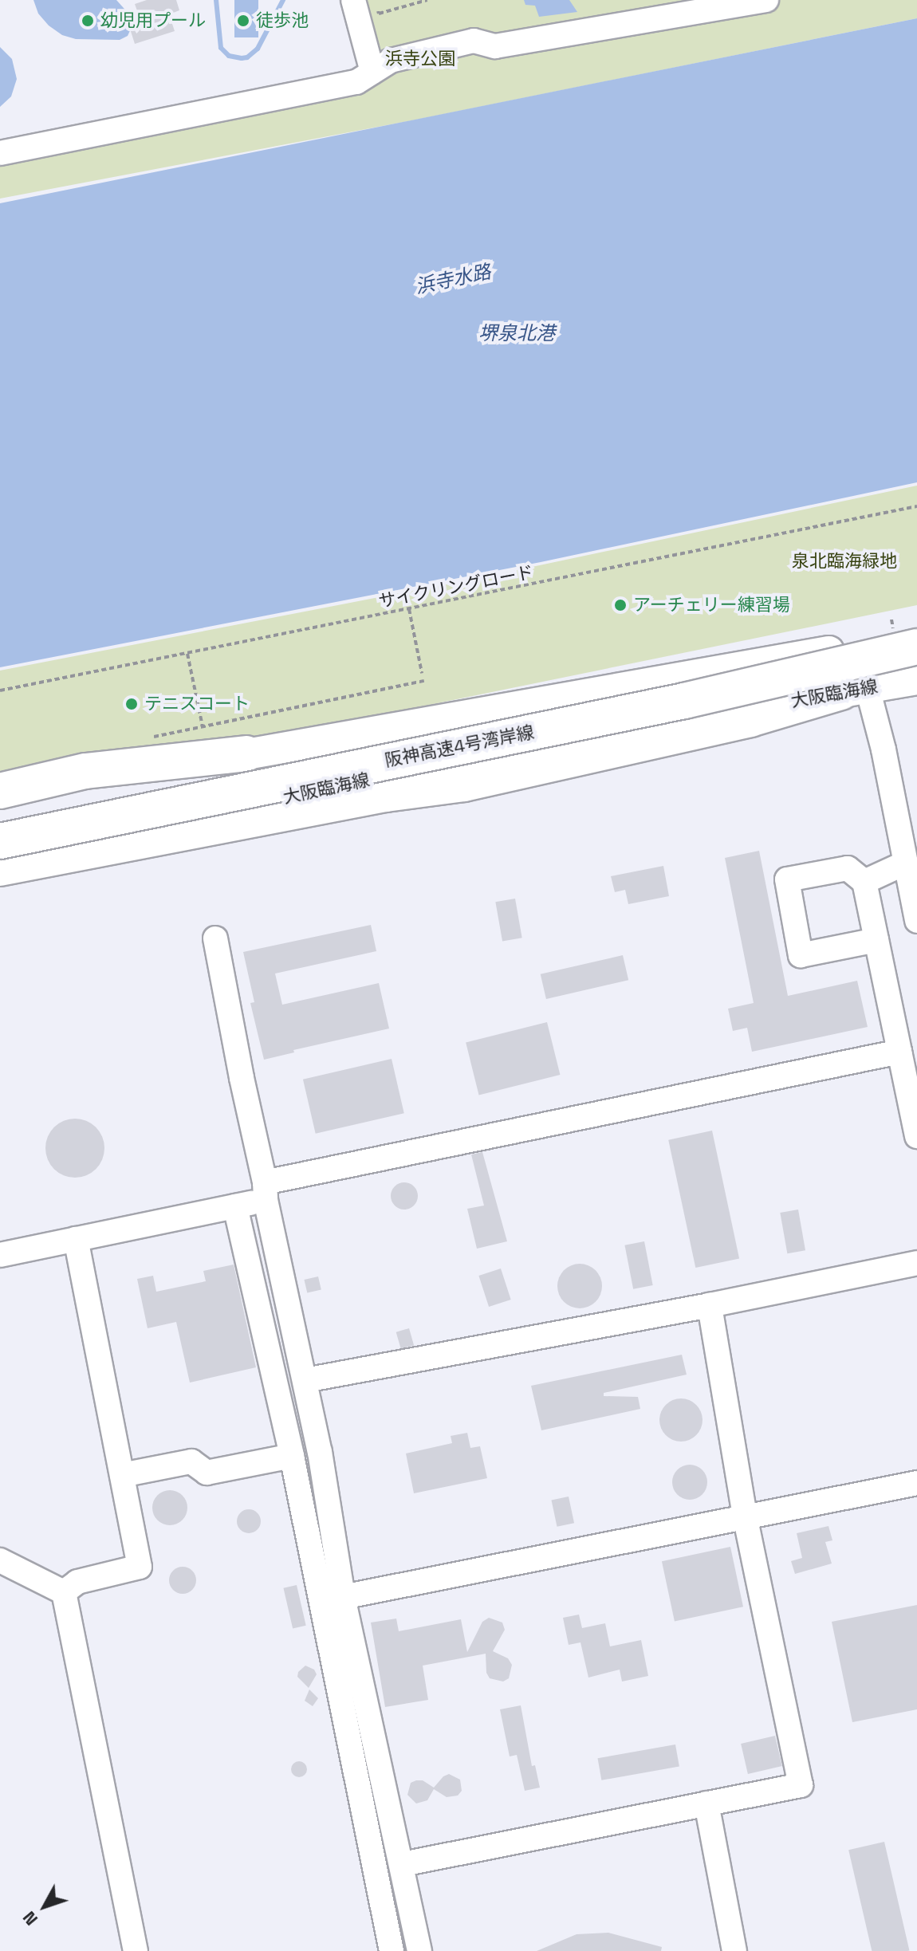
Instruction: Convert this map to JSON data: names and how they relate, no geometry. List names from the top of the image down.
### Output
{
  "streets": {
    "highway": ["阪神高速4号湾岸線"],
    "main road": ["大阪臨海線"],
    "path": ["サイクリングロード"]
  },
  "crossings": [
    ["大阪臨海線", "阪神高速4号湾岸線"]
  ],
  "water": ["浜寺水路", "堺泉北港"],
  "parks": ["浜寺公園", "泉北臨海緑地"],
  "places": [
    "幼児用プール",
    "徒歩池",
    "アーチェリー練習場",
    "テニスコート"
  ],
  "north": "bottom left"
}
